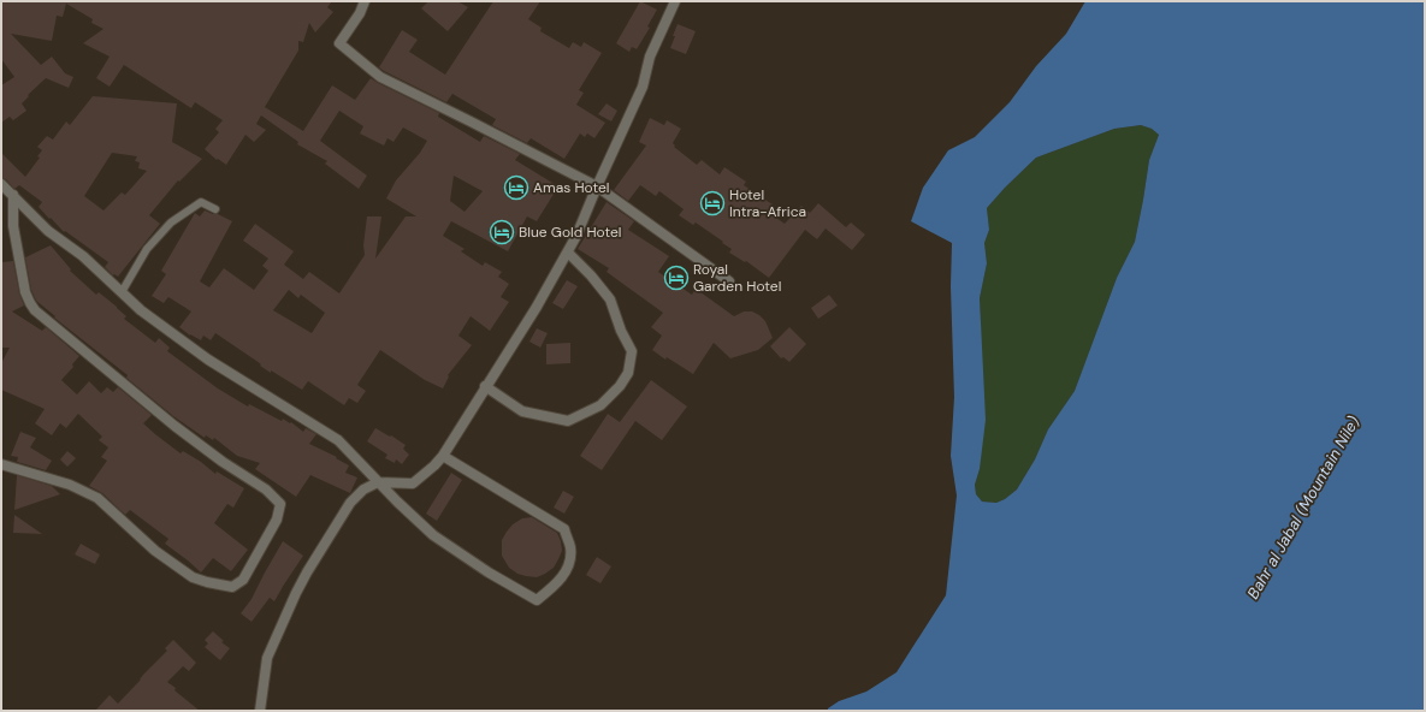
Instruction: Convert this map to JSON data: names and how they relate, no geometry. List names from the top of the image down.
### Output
{
  "water": ["Bahr al Jabal (Mountain Nile)"],
  "places": {
    "hotel": [
      "Amas Hotel",
      "Hotel Intra-Africa",
      "Blue Gold Hotel",
      "Royal Garden Hotel"
    ]
  }
}
